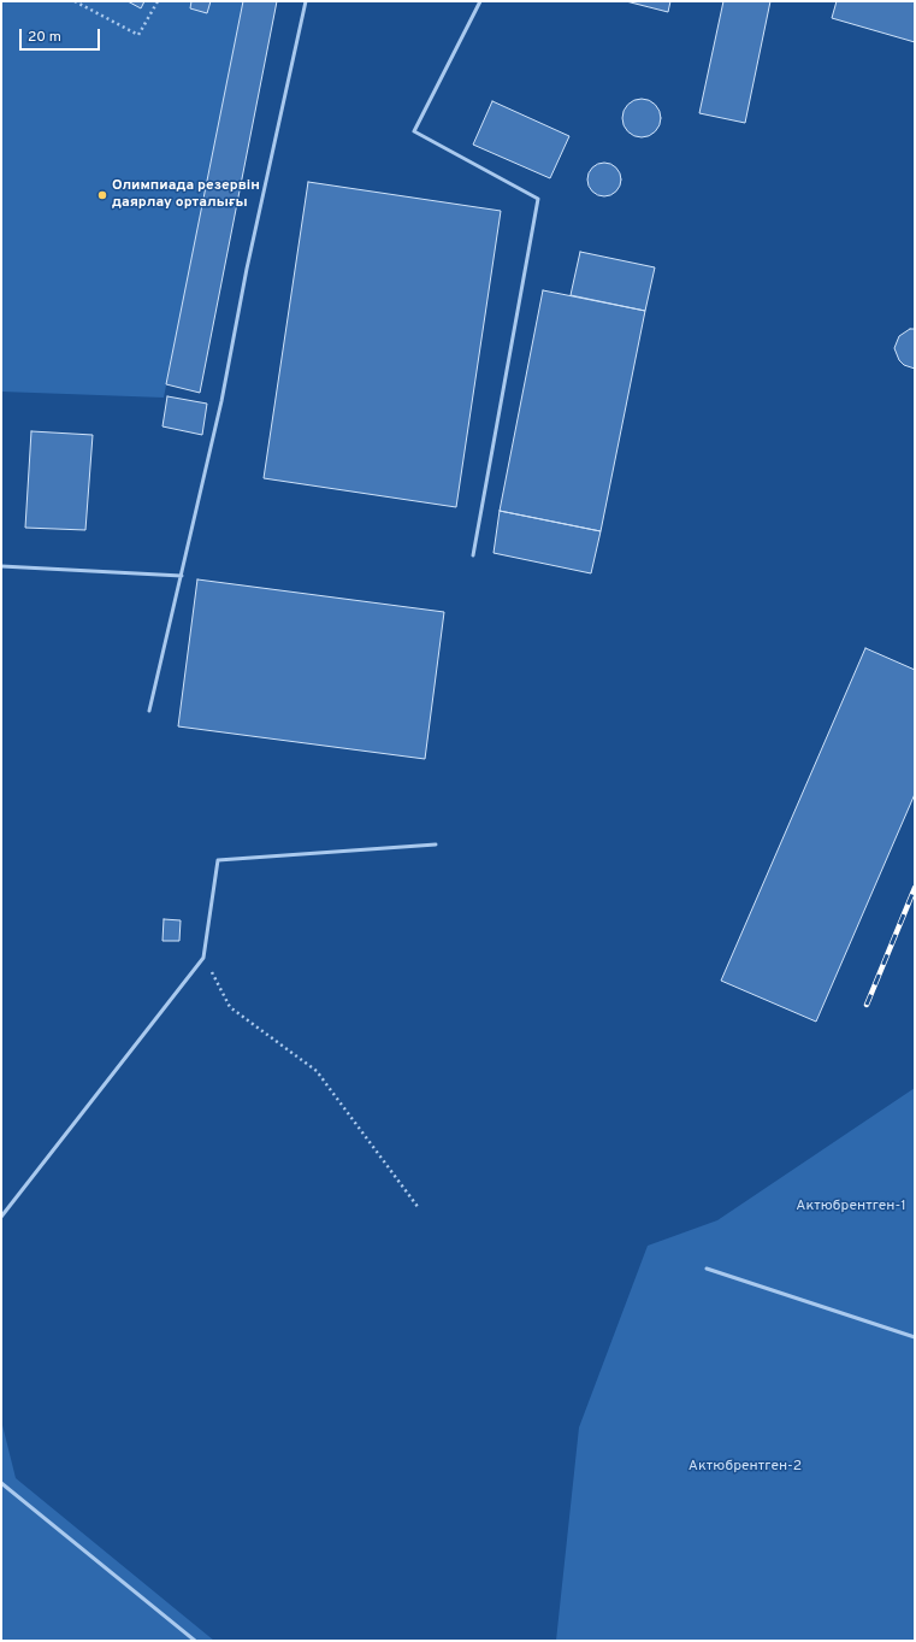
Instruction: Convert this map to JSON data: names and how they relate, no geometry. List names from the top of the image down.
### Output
{
  "parks": ["Актюбрентген-1", "Актюбрентген-2"],
  "places": ["Олимпиада резервін даярлау орталығы"],
  "scale_bar": "20 m"
}
